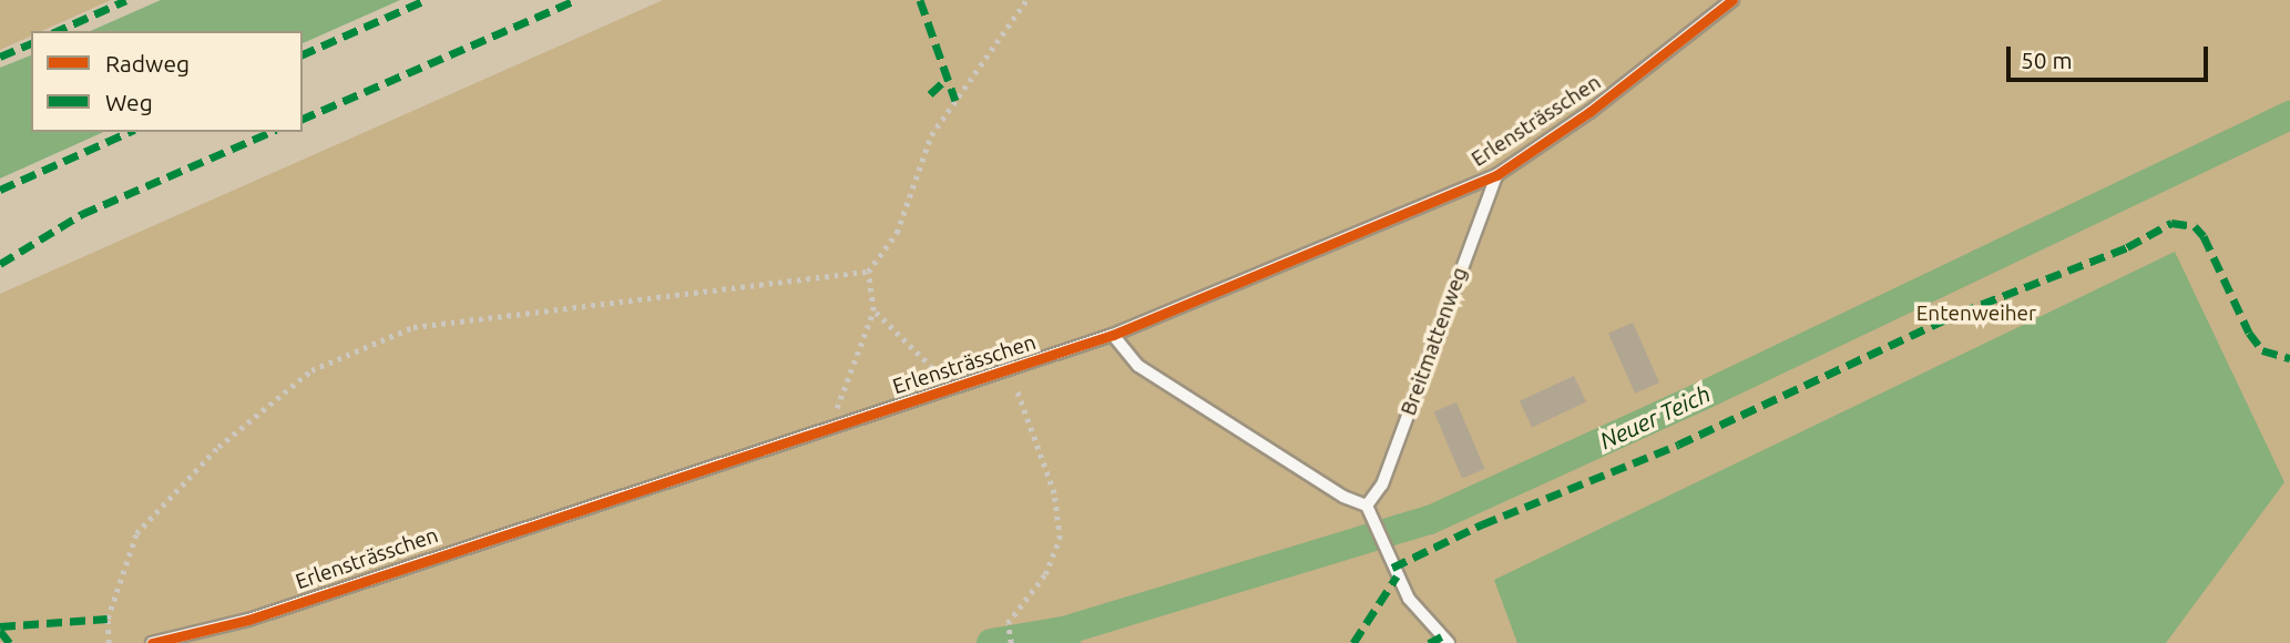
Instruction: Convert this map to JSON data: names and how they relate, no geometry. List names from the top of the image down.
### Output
{
  "streets": {
    "lane": ["Erlensträsschen", "Breitmattenweg"]
  },
  "crossings": [
    ["Erlensträsschen", "Breitmattenweg"]
  ],
  "water": ["Neuer Teich"],
  "parks": ["Entenweiher"],
  "legend": ["Radweg", "Weg"],
  "scale_bar": "50 m"
}
